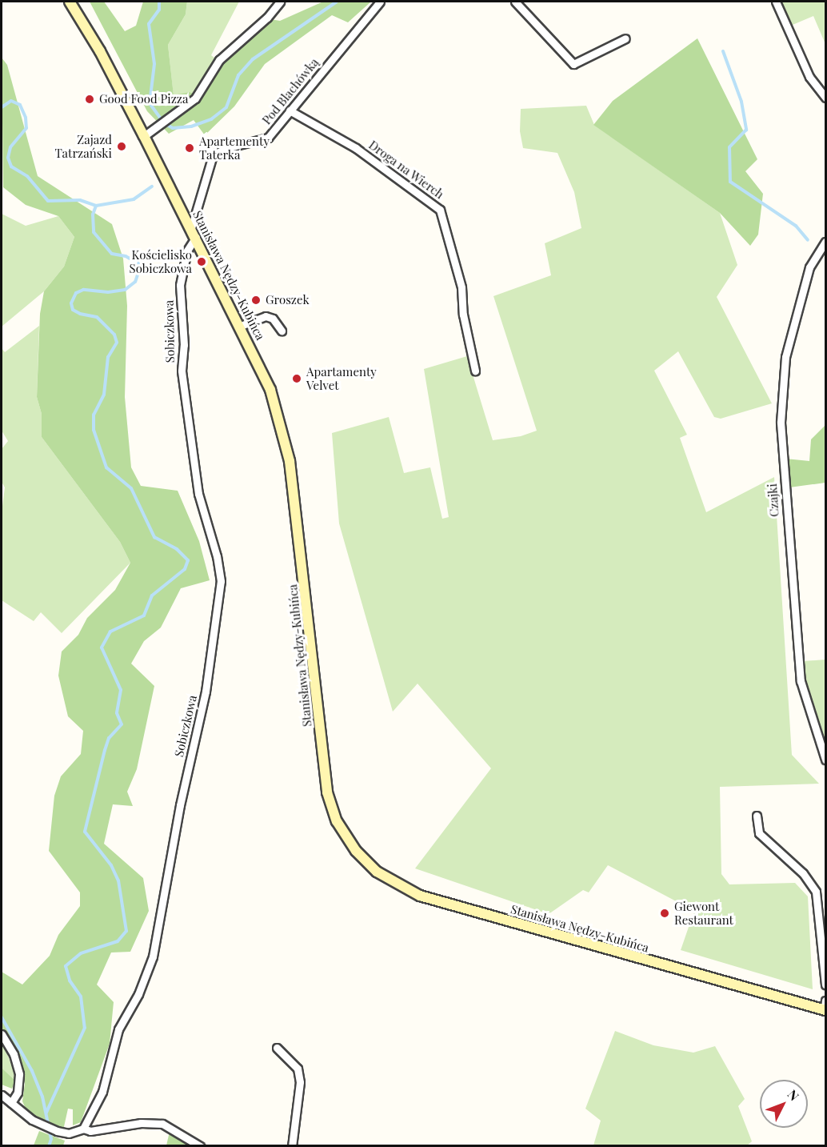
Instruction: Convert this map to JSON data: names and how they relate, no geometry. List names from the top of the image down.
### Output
{
  "streets": {
    "street": [
      "Pod Blachówką",
      "Droga na Wierch",
      "Stanisława Nędzy-Kubińca",
      "Sobiczkowa",
      "Czajki"
    ]
  },
  "crossings": [
    ["Pod Blachówką", "Droga na Wierch"],
    ["Pod Blachówką", "Stanisława Nędzy-Kubińca"],
    ["Pod Blachówką", "Sobiczkowa"],
    ["Stanisława Nędzy-Kubińca", "Sobiczkowa"]
  ],
  "places": [
    "Good Food Pizza",
    "Zajazd Tatrzański",
    "Apartementy Taterka",
    "Kościelisko Sobiczkowa",
    "Groszek",
    "Apartamenty Velvet",
    "Giewont Restaurant"
  ],
  "north": "top right"
}
